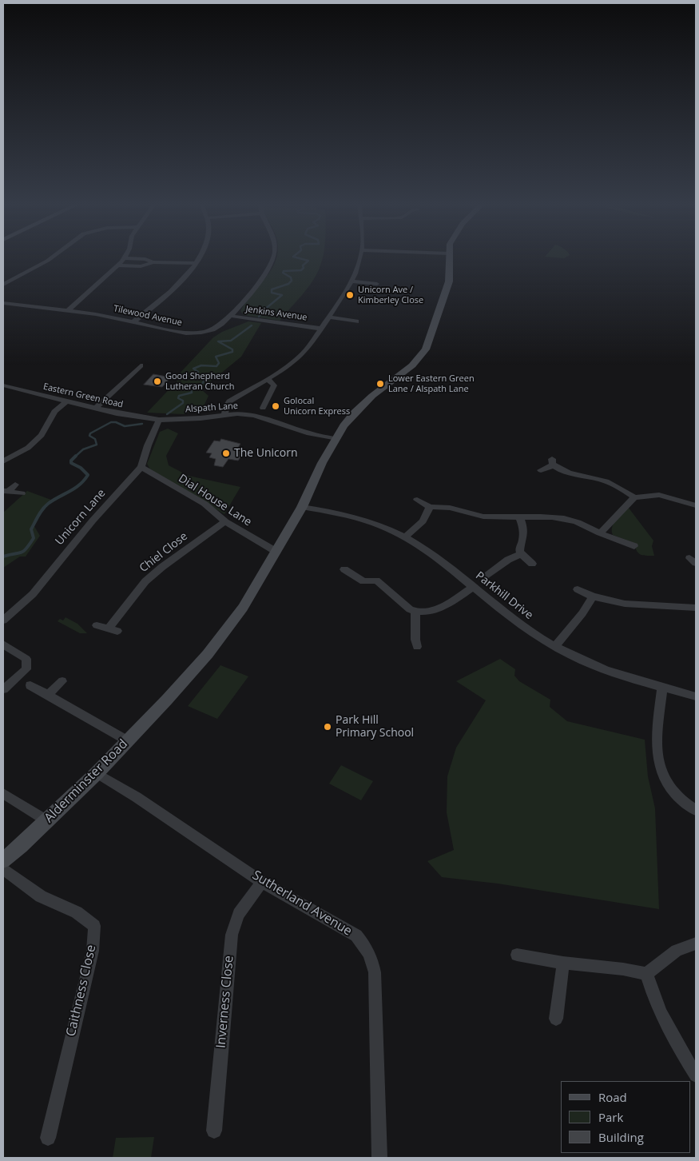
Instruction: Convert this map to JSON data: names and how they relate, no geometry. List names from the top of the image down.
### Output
{
  "streets": {
    "street": [
      "Jenkins Avenue",
      "Tilewood Avenue",
      "Eastern Green Road",
      "Alspath Lane",
      "Dial House Lane",
      "Unicorn Lane",
      "Chiel Close",
      "Parkhill Drive",
      "Alderminster Road",
      "Sutherland Avenue",
      "Caithness Close",
      "Inverness Close"
    ]
  },
  "crossings": [
    ["Jenkins Avenue", "Tilewood Avenue"],
    ["Eastern Green Road", "Alspath Lane"],
    ["Eastern Green Road", "Unicorn Lane"],
    ["Alspath Lane", "Unicorn Lane"],
    ["Alspath Lane", "Alderminster Road"],
    ["Dial House Lane", "Unicorn Lane"],
    ["Dial House Lane", "Chiel Close"],
    ["Dial House Lane", "Alderminster Road"],
    ["Parkhill Drive", "Alderminster Road"],
    ["Alderminster Road", "Sutherland Avenue"],
    ["Sutherland Avenue", "Inverness Close"]
  ],
  "places": [
    "Unicorn Ave / Kimberley Close",
    "Good Shepherd Lutheran Church",
    "Lower Eastern Green Lane / Alspath Lane",
    "Golocal Unicorn Express",
    "The Unicorn",
    "Park Hill Primary School"
  ],
  "legend": ["Road", "Park", "Building"]
}
